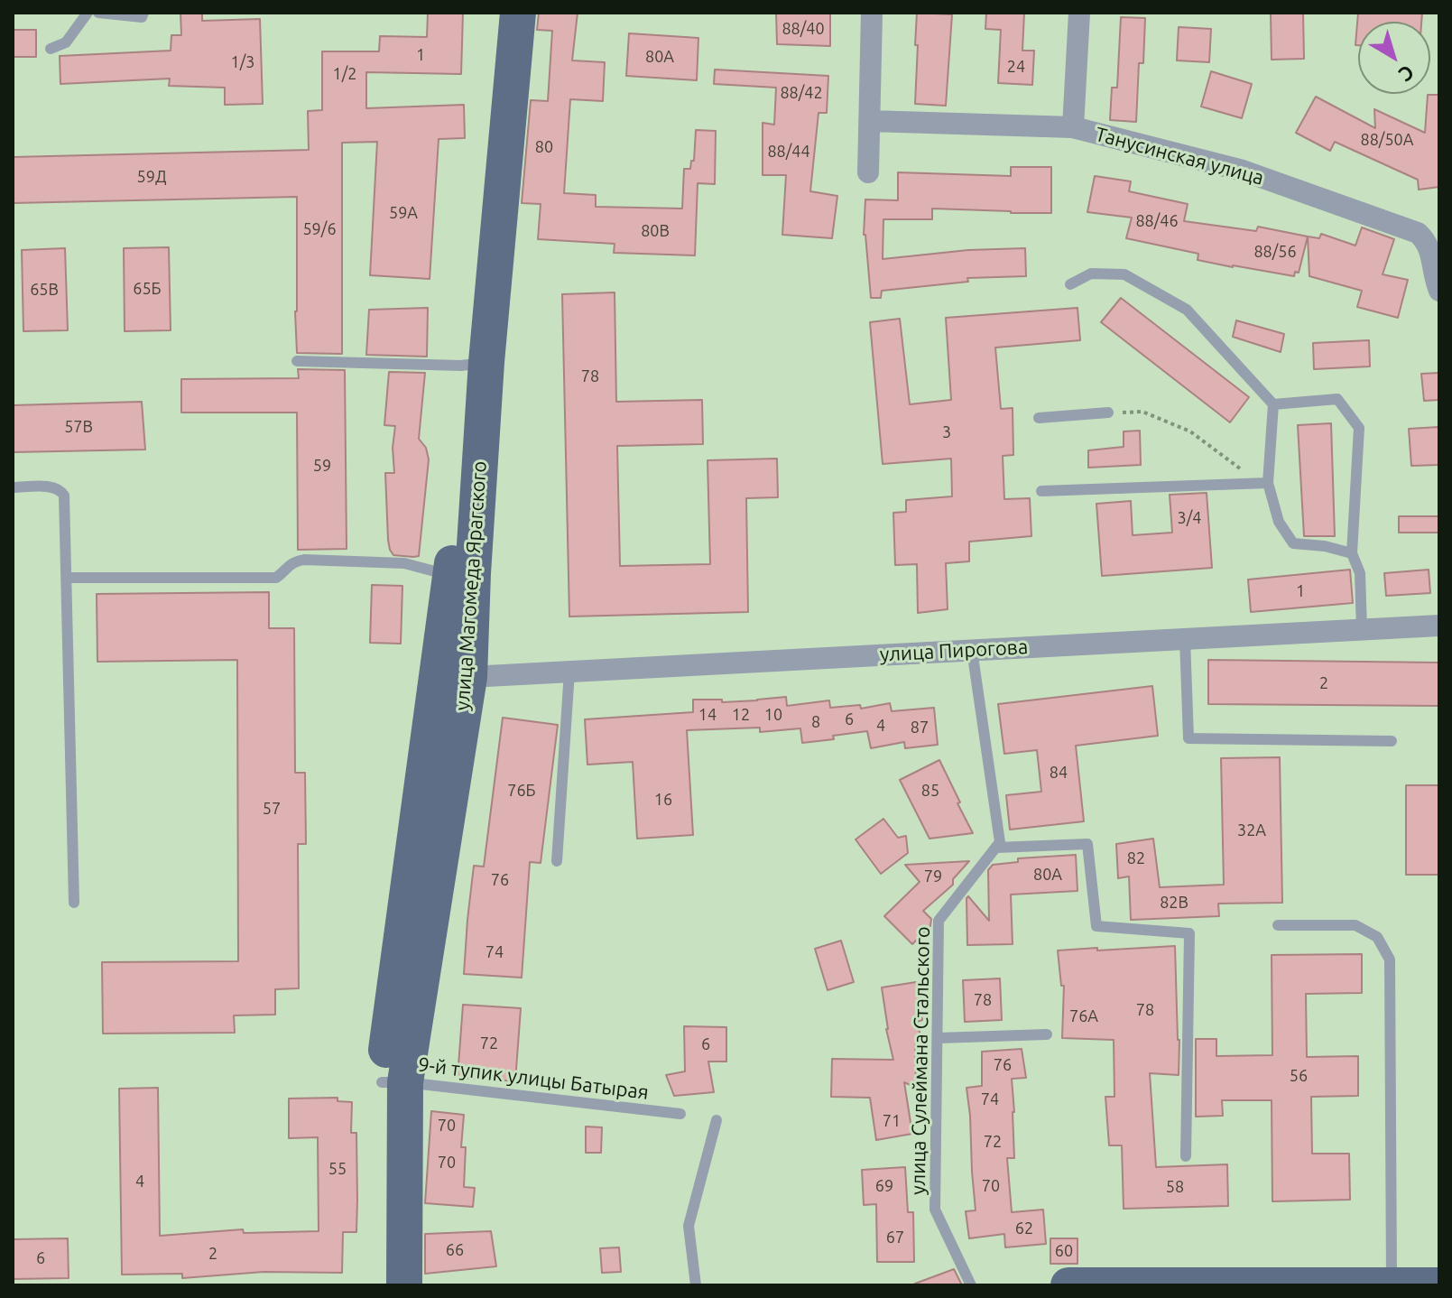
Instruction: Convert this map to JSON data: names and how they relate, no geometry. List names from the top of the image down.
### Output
{
  "streets": {
    "main road": ["улица Магомеда Ярагского"],
    "street": ["Танусинская улица", "улица Пирогова"],
    "lane": ["улица Сулеймана Стальского", "9-й тупик улицы Батырая"]
  },
  "crossings": [
    ["улица Магомеда Ярагского", "улица Пирогова"],
    ["улица Магомеда Ярагского", "9-й тупик улицы Батырая"]
  ],
  "house_numbers": [
    "88/40",
    "1",
    "80А",
    "1/3",
    "24",
    "1/2",
    "88/42",
    "88/50А",
    "80",
    "88/44",
    "59Д",
    "59А",
    "88/46",
    "59/6",
    "80В",
    "88/56",
    "65Б",
    "65В",
    "78",
    "57В",
    "3",
    "59",
    "3/4",
    "1",
    "2",
    "14",
    "12",
    "10",
    "6",
    "8",
    "4",
    "87",
    "84",
    "76Б",
    "85",
    "16",
    "57",
    "32А",
    "82",
    "80А",
    "79",
    "76",
    "82В",
    "74",
    "78",
    "78",
    "76А",
    "72",
    "6",
    "76",
    "56",
    "74",
    "71",
    "70",
    "72",
    "70",
    "55",
    "4",
    "69",
    "70",
    "58",
    "62",
    "67",
    "66",
    "60",
    "2",
    "6"
  ],
  "north": "bottom right"
}
